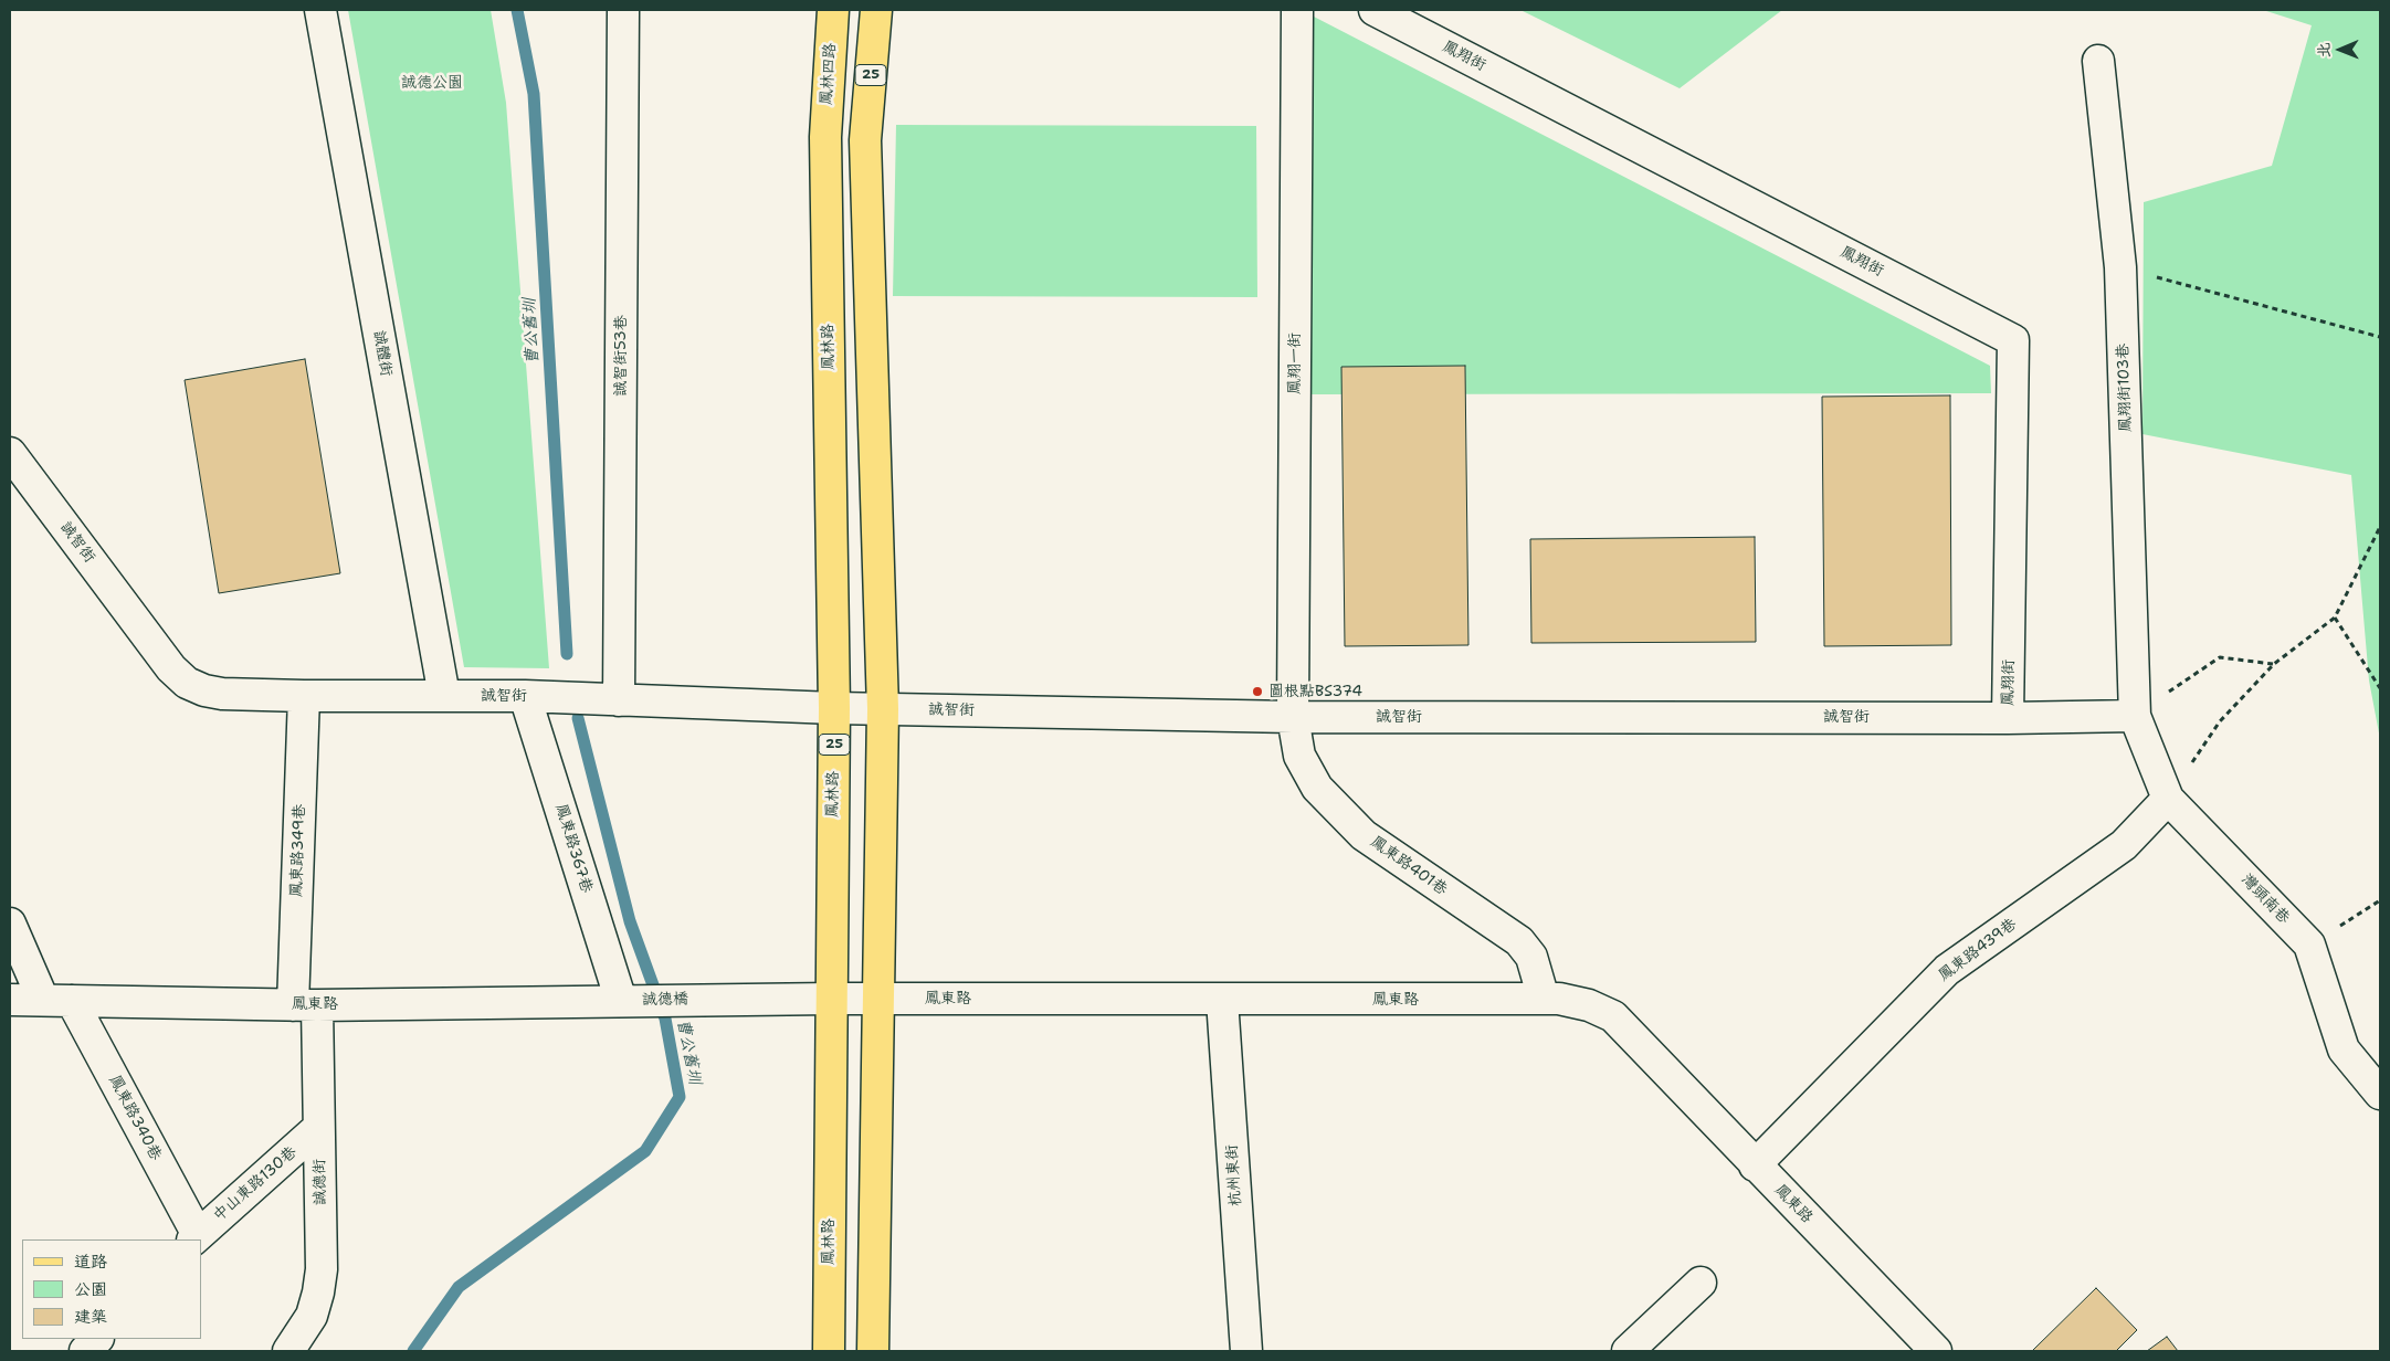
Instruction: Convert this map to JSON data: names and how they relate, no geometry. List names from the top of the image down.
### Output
{
  "streets": {
    "main road": ["鳳林四路", "25", "鳳林路"],
    "street": [
      "鳳翔街",
      "誠體街",
      "誠智街53巷",
      "鳳翔一街",
      "鳳翔街103巷",
      "誠智街",
      "鳳東路367巷",
      "鳳東路349巷",
      "鳳東路401巷",
      "灣頭南巷",
      "鳳東路439巷",
      "鳳東路",
      "誠德橋",
      "鳳東路340巷",
      "杭州東街",
      "誠德街",
      "中山東路130巷"
    ]
  },
  "crossings": [
    ["鳳翔街", "誠智街"],
    ["鳳林四路", "鳳林路"],
    ["25", "誠智街"],
    ["25", "鳳東路"],
    ["鳳林路", "誠智街"],
    ["鳳林路", "鳳東路"],
    ["誠體街", "誠智街"],
    ["誠智街53巷", "誠智街"],
    ["鳳翔一街", "誠智街"],
    ["鳳翔一街", "鳳東路401巷"],
    ["鳳翔街103巷", "誠智街"],
    ["鳳翔街103巷", "灣頭南巷"],
    ["誠智街", "鳳東路367巷"],
    ["誠智街", "鳳東路349巷"],
    ["誠智街", "鳳東路401巷"],
    ["誠智街", "灣頭南巷"],
    ["鳳東路367巷", "鳳東路"],
    ["鳳東路367巷", "誠德橋"],
    ["鳳東路349巷", "鳳東路"],
    ["鳳東路349巷", "誠德街"],
    ["鳳東路401巷", "鳳東路"],
    ["灣頭南巷", "鳳東路439巷"],
    ["鳳東路439巷", "鳳東路"],
    ["鳳東路", "誠德橋"],
    ["鳳東路", "鳳東路340巷"],
    ["鳳東路", "杭州東街"],
    ["鳳東路", "誠德街"],
    ["鳳東路340巷", "中山東路130巷"],
    ["誠德街", "中山東路130巷"]
  ],
  "water": ["曹公舊圳"],
  "parks": ["誠德公園"],
  "places": ["圖根點BS374"],
  "legend": ["道路", "公園", "建築"],
  "north": "left"
}
